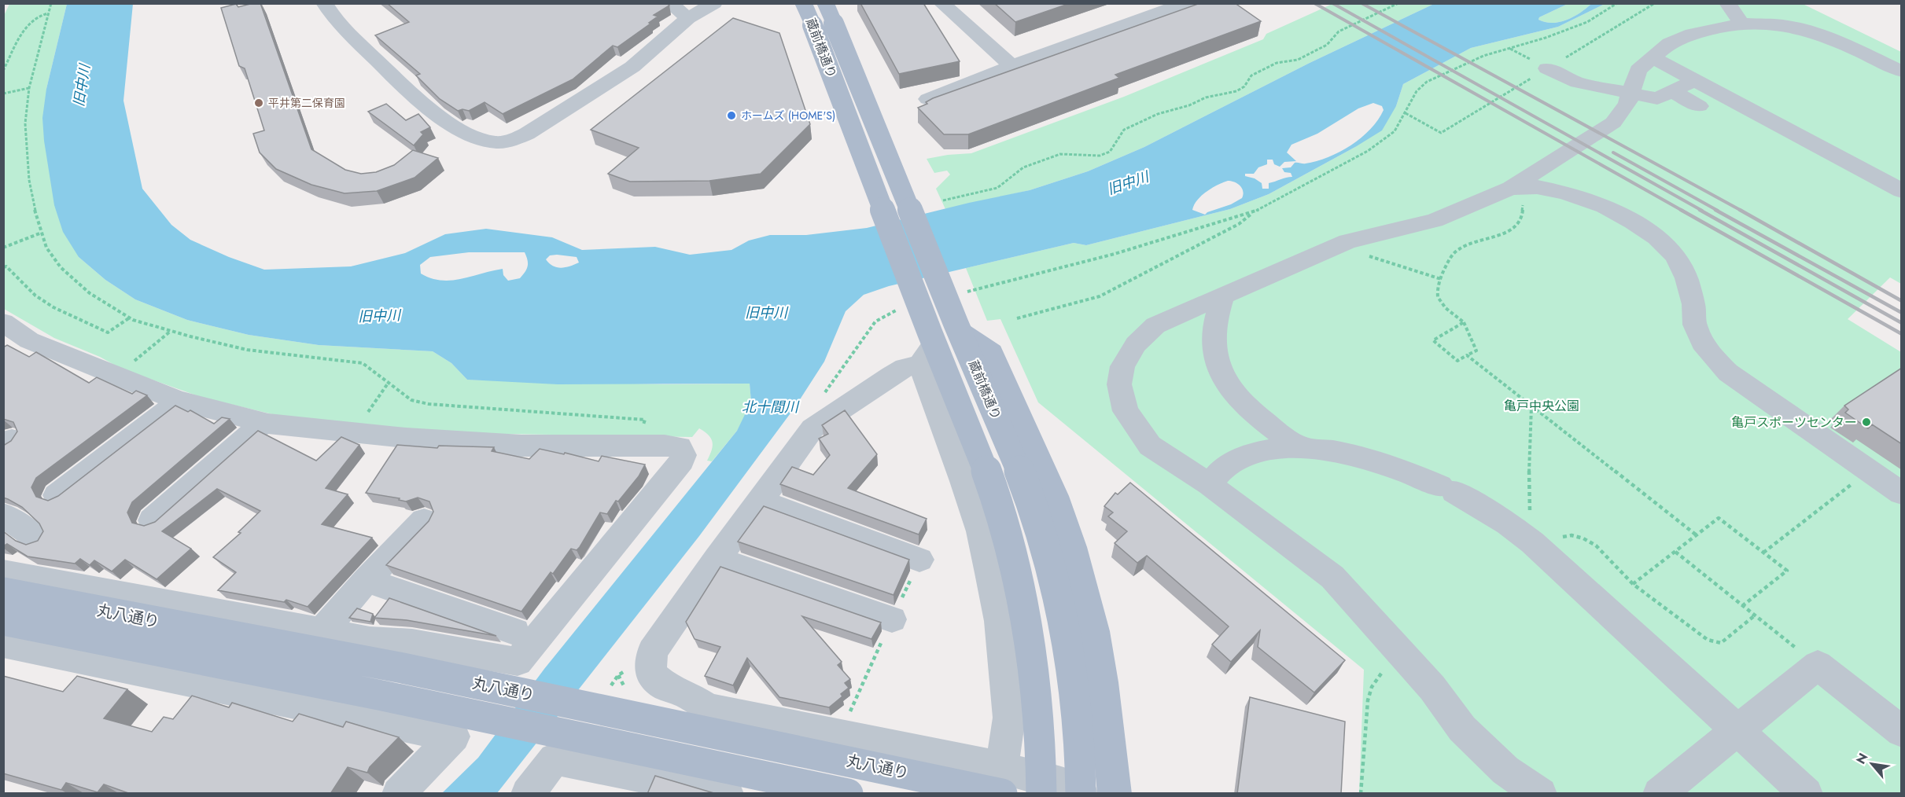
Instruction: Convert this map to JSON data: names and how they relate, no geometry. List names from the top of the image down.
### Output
{
  "streets": {
    "main road": ["蔵前橋通り", "丸八通り"]
  },
  "water": ["旧中川", "北十間川"],
  "parks": ["亀戸中央公園"],
  "places": ["平井第二保育園", "ホームズ (HOME'S)", "亀戸スポーツセンター"],
  "north": "top left"
}
